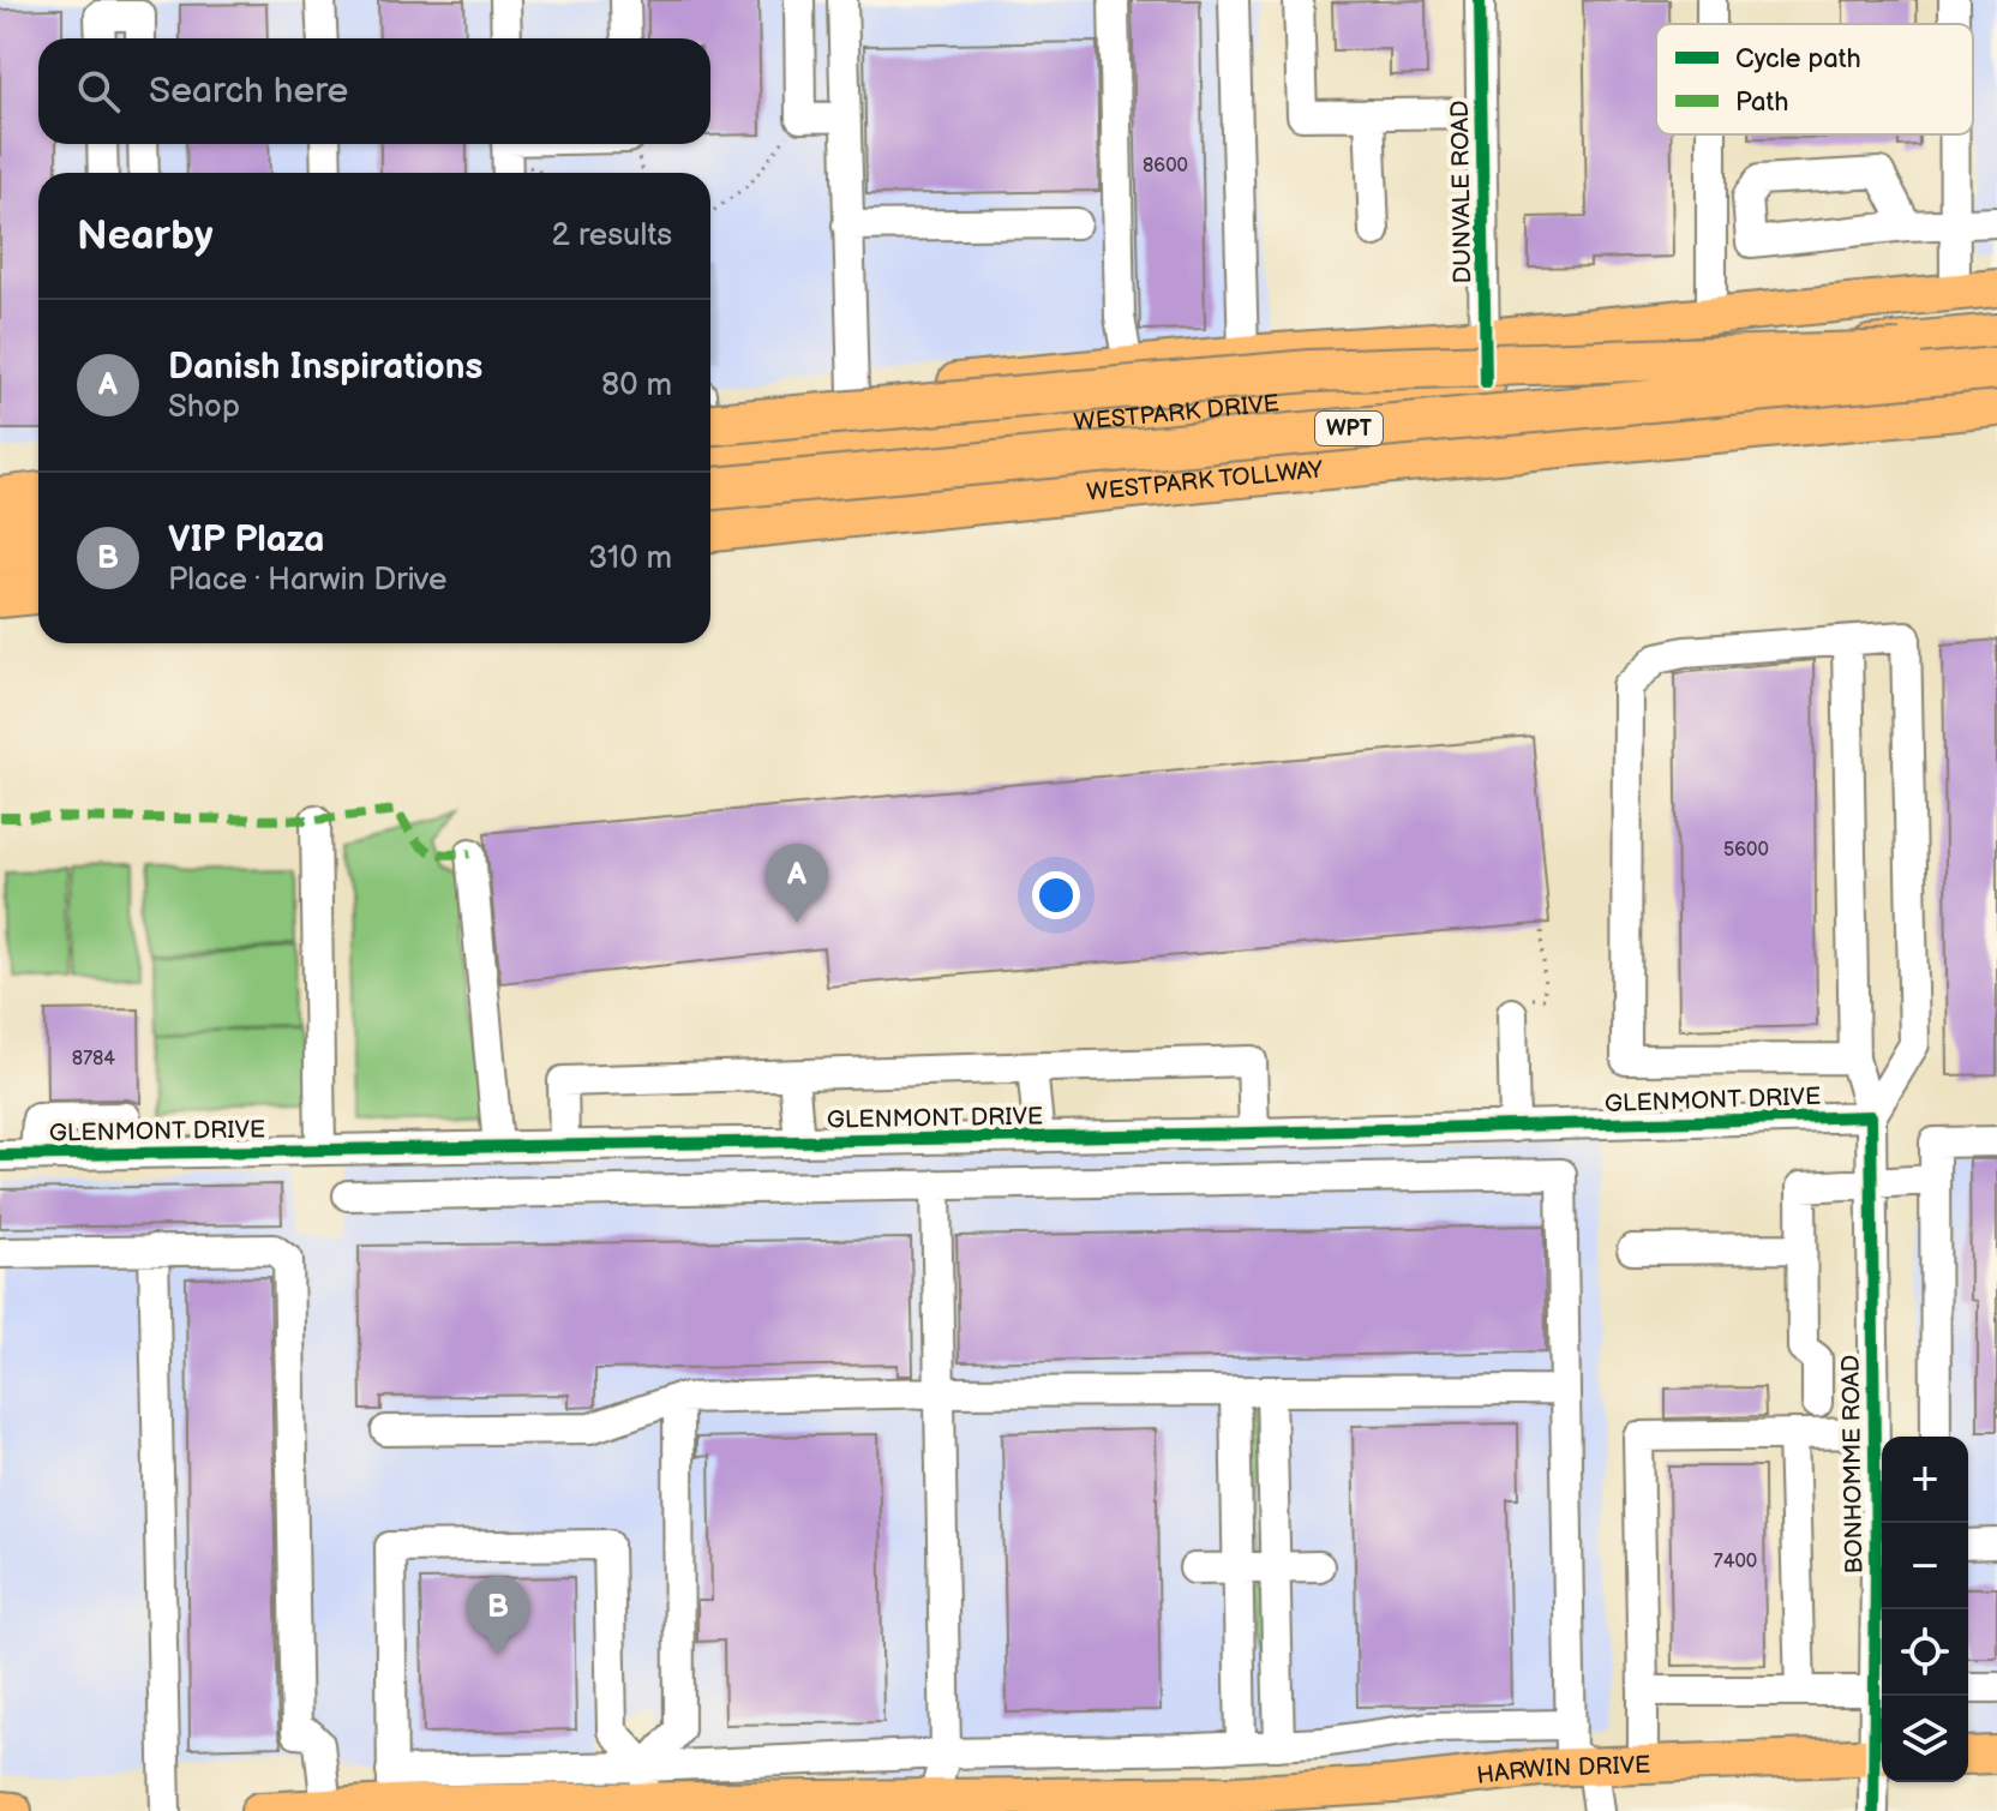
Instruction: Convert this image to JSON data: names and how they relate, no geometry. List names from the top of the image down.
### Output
{
  "streets": {
    "highway": ["WPT", "WESTPARK TOLLWAY"],
    "main road": ["WESTPARK DRIVE", "HARWIN DRIVE"],
    "street": ["DUNVALE ROAD", "GLENMONT DRIVE", "BONHOMME ROAD"]
  },
  "crossings": [
    ["DUNVALE ROAD", "WESTPARK DRIVE"],
    ["GLENMONT DRIVE", "BONHOMME ROAD"],
    ["BONHOMME ROAD", "HARWIN DRIVE"]
  ],
  "house_numbers": [
    "8600",
    "5600",
    "8784",
    "7400"
  ],
  "legend": ["Cycle path", "Path"],
  "page": {
    "search": "Search here",
    "heading": ["Nearby", "2 results"],
    "list": [
      {
        "mark": "A",
        "name": "Danish Inspirations",
        "note": "Shop",
        "value": "80 m"
      },
      {
        "mark": "B",
        "name": "VIP Plaza",
        "note": "Place · Harwin Drive",
        "value": "310 m"
      }
    ],
    "pins": ["A", "B"],
    "map_buttons": ["+", "−"]
  }
}
